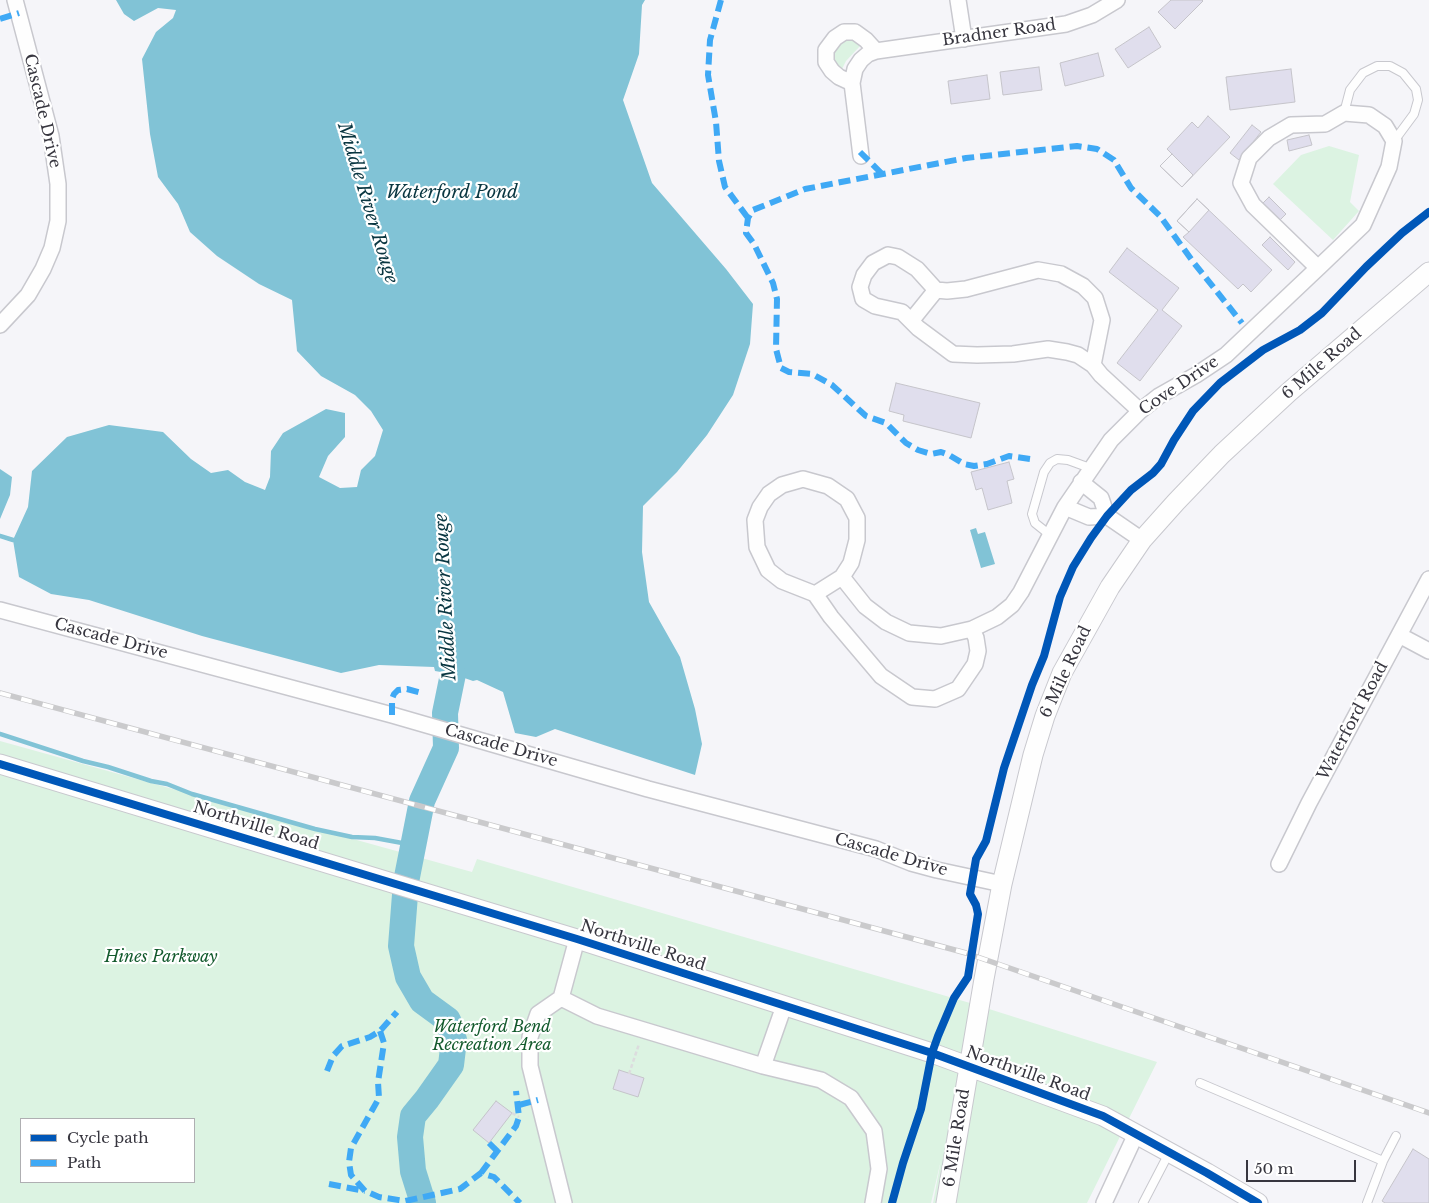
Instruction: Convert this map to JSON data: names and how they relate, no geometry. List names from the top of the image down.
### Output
{
  "streets": {
    "street": [
      "Bradner Road",
      "Cascade Drive",
      "6 Mile Road",
      "Cove Drive",
      "Waterford Road",
      "Northville Road"
    ]
  },
  "crossings": [
    ["Cascade Drive", "6 Mile Road"],
    ["6 Mile Road", "Northville Road"]
  ],
  "water": ["Waterford Pond", "Middle River Rouge"],
  "parks": ["Hines Parkway", "Waterford Bend Recreation Area"],
  "legend": ["Cycle path", "Path"],
  "scale_bar": "50 m"
}
